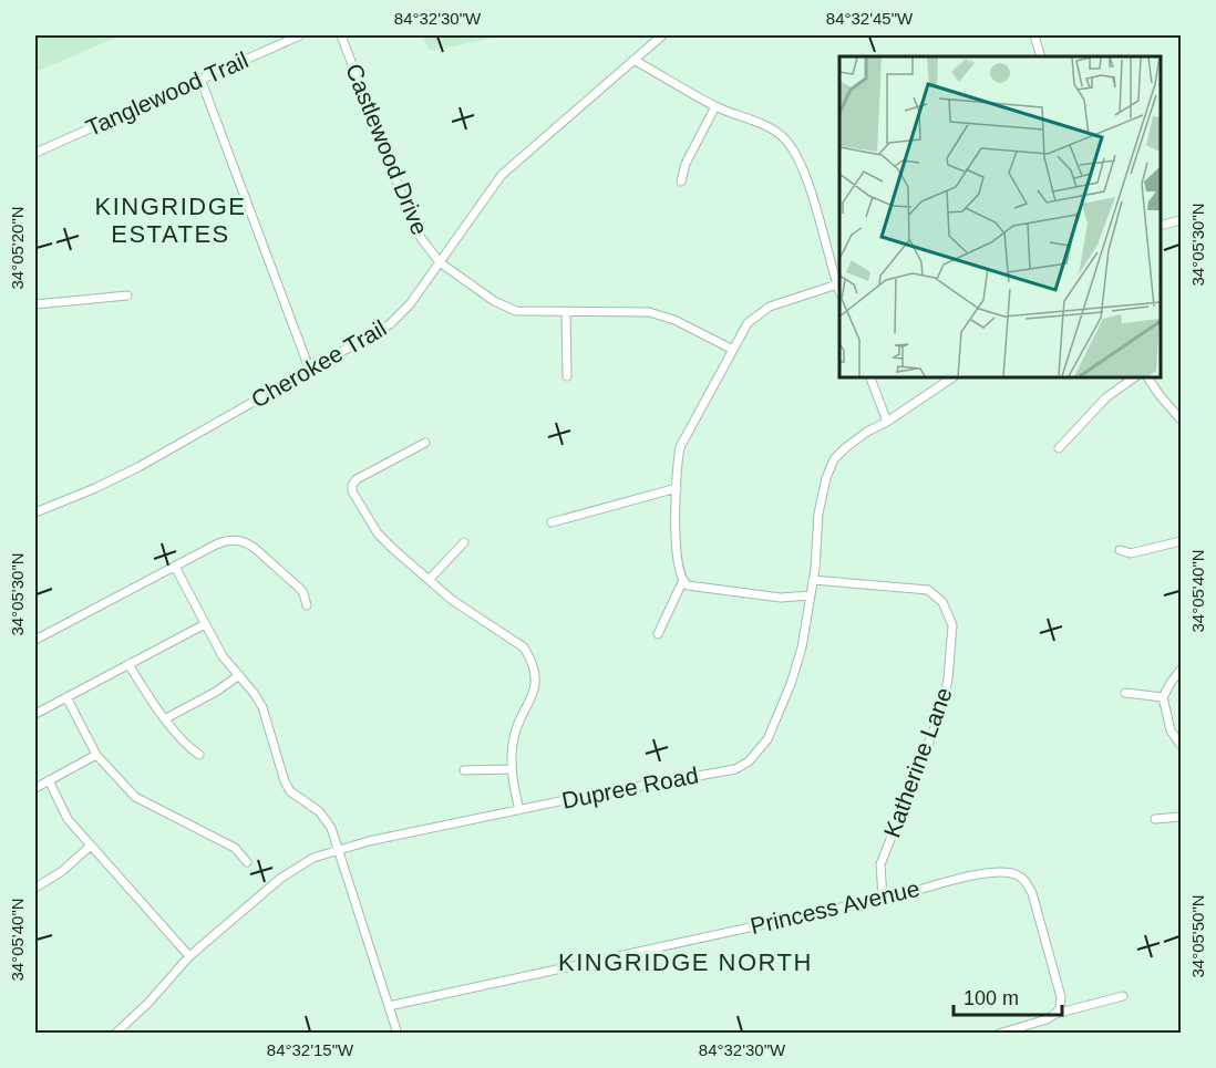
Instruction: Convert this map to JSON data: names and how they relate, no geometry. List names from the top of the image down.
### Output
{
  "streets": {
    "street": [
      "Tanglewood Trail",
      "Castlewood Drive",
      "Cherokee Trail",
      "Katherine Lane",
      "Dupree Road",
      "Princess Avenue"
    ]
  },
  "crossings": [
    ["Castlewood Drive", "Cherokee Trail"],
    ["Katherine Lane", "Dupree Road"],
    ["Katherine Lane", "Princess Avenue"]
  ],
  "districts": ["KINGRIDGE ESTATES", "KINGRIDGE NORTH"],
  "scale_bar": "100 m",
  "coordinates": [
    "84°32'30\"W",
    "84°32'45\"W",
    "34°05'30\"N",
    "34°05'20\"N",
    "34°05'40\"N",
    "34°05'50\"N",
    "84°32'15\"W"
  ]
}
